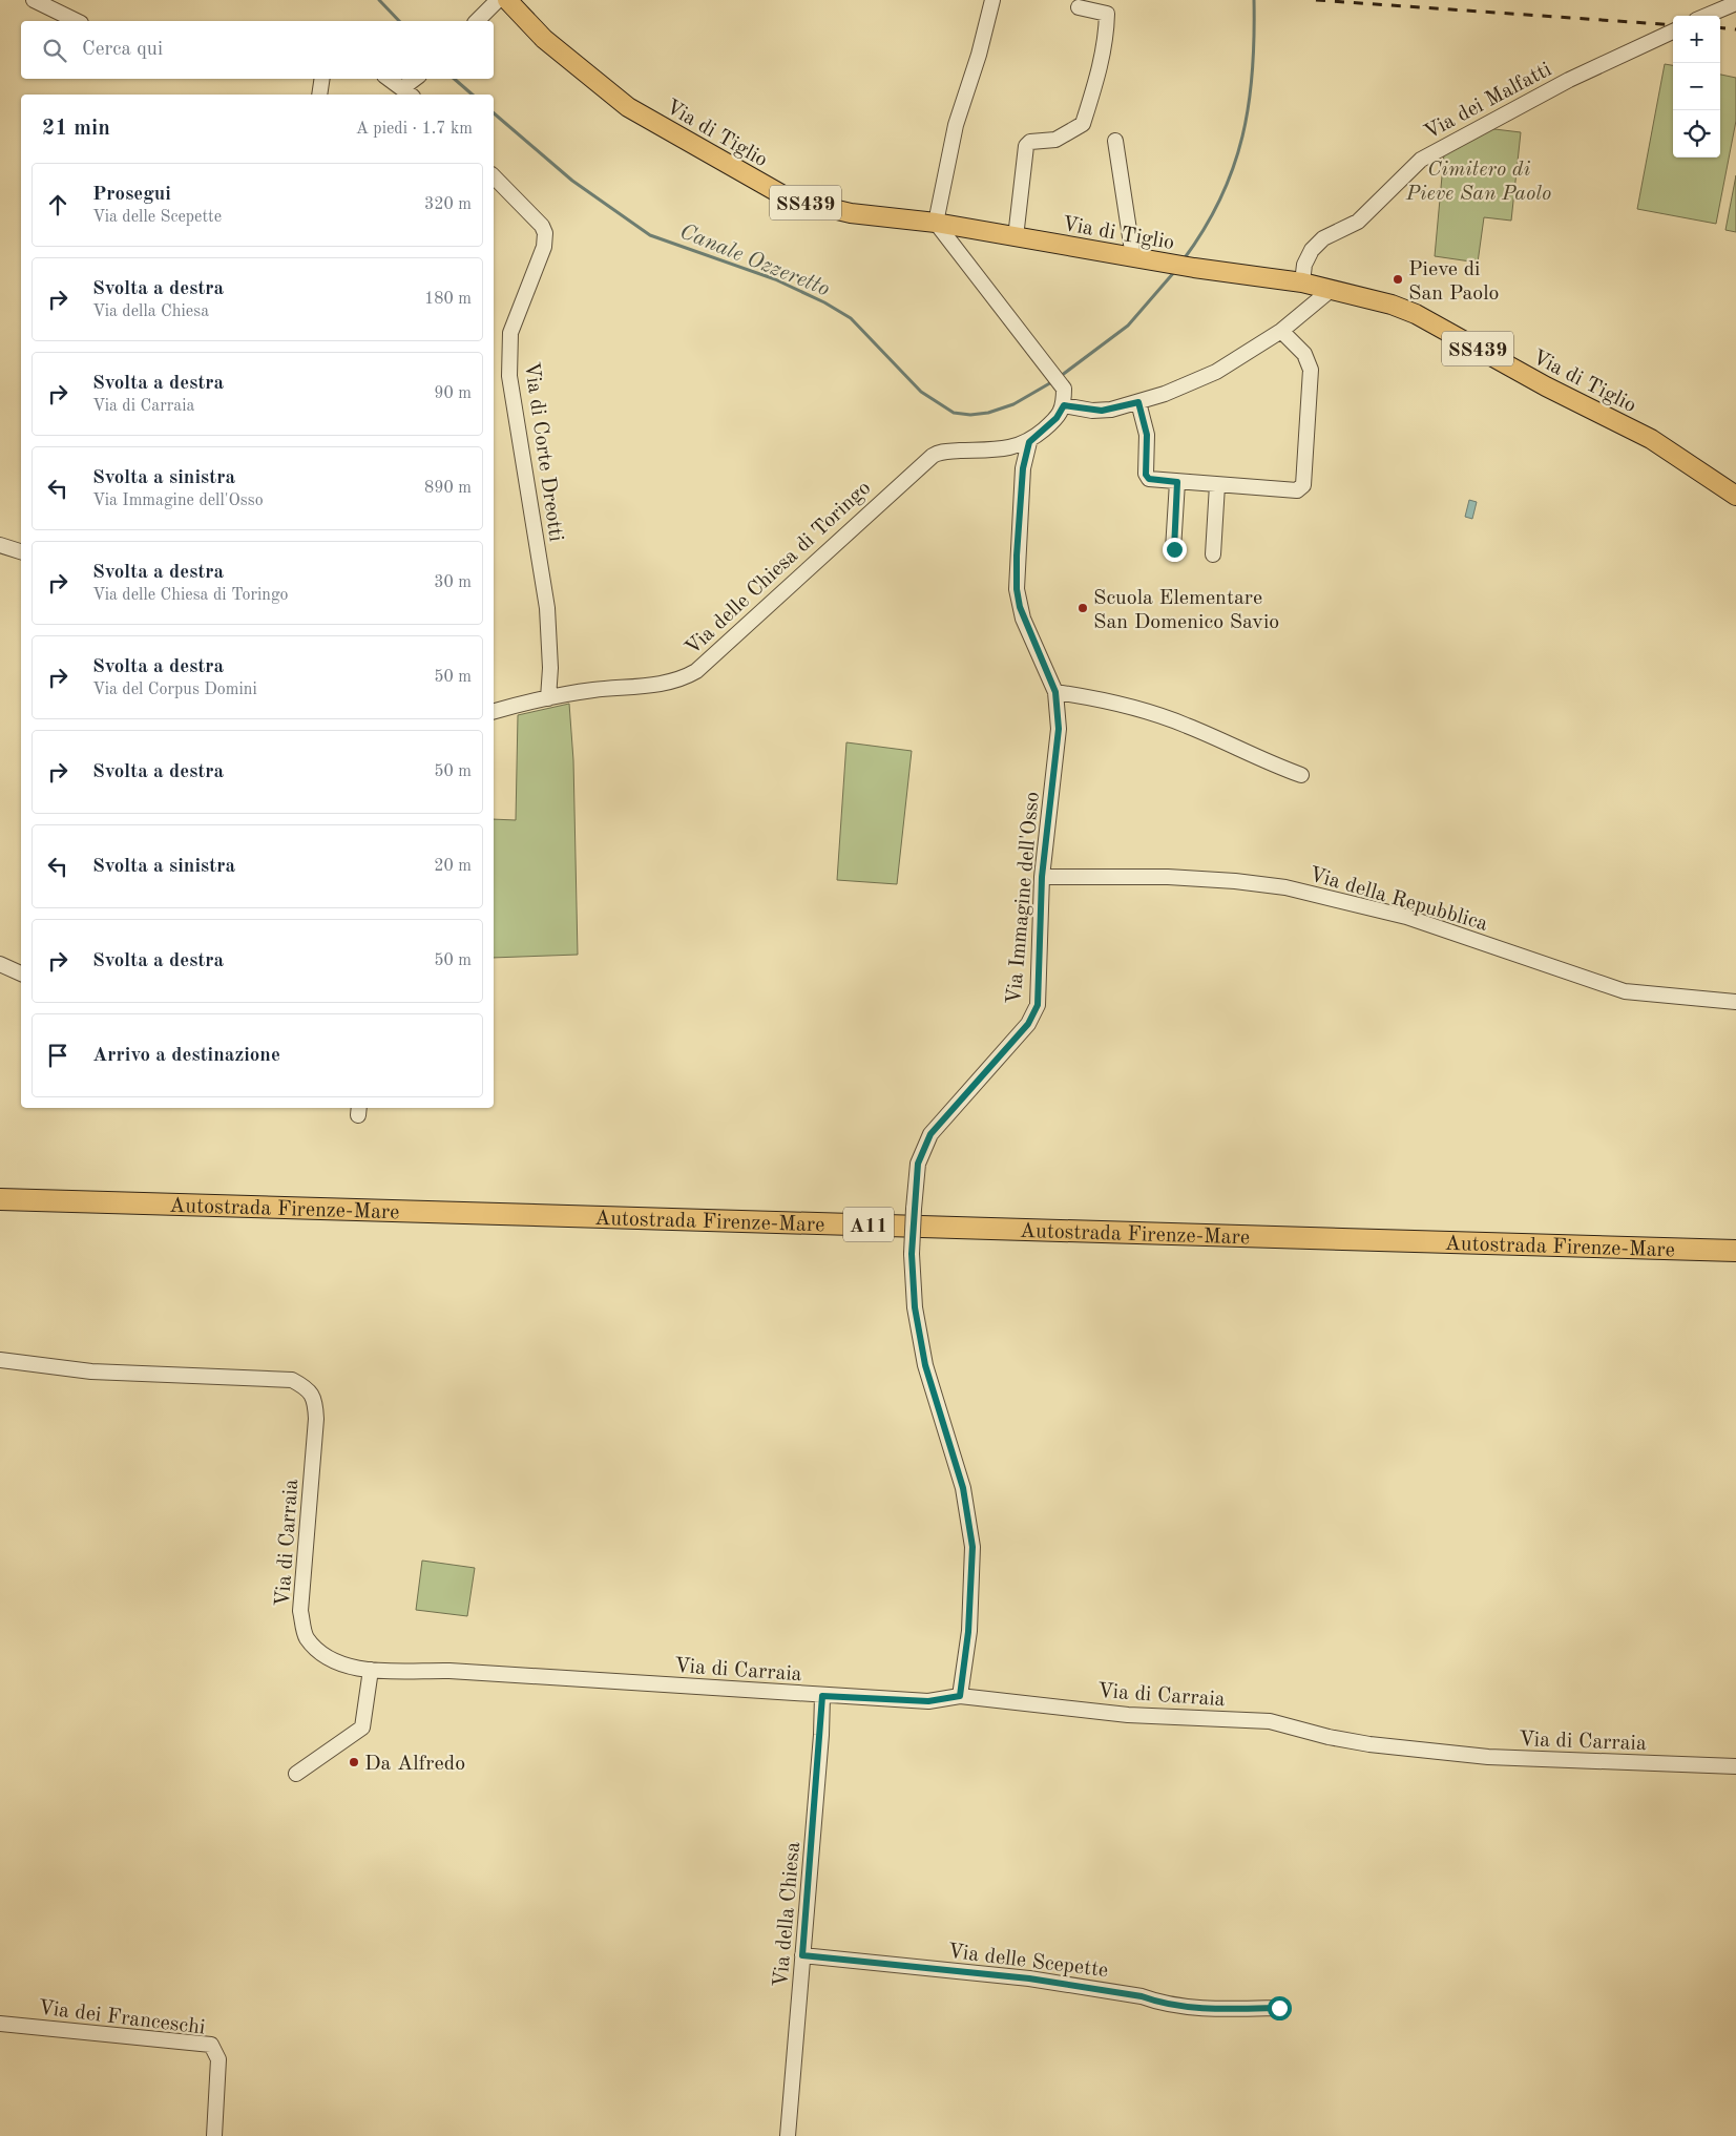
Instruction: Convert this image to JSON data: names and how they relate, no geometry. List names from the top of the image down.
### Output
{
  "streets": {
    "highway": ["Autostrada Firenze-Mare", "A11"],
    "main road": ["Via di Tiglio", "SS439"],
    "street": [
      "Via dei Malfatti",
      "Via di Corte Dreotti",
      "Via delle Chiesa di Toringo",
      "Via Immagine dell'Osso",
      "Via della Repubblica",
      "Via di Carraia",
      "Via della Chiesa",
      "Via delle Scepette",
      "Via dei Franceschi"
    ]
  },
  "crossings": [
    ["Via dei Malfatti", "Via di Tiglio"],
    ["Via di Corte Dreotti", "Via delle Chiesa di Toringo"],
    ["Via delle Chiesa di Toringo", "Via Immagine dell'Osso"],
    ["Via Immagine dell'Osso", "Via della Repubblica"],
    ["Via Immagine dell'Osso", "Via di Carraia"],
    ["Via di Carraia", "Via della Chiesa"],
    ["Via della Chiesa", "Via delle Scepette"]
  ],
  "water": ["Canale Ozzeretto"],
  "parks": ["Cimitero di Pieve San Paolo"],
  "places": ["Pieve di San Paolo", "Scuola Elementare San Domenico Savio", "Da Alfredo"],
  "page": {
    "map_buttons": ["+", "−"],
    "search": "Cerca qui",
    "heading": ["21 min", "A piedi · 1.7 km"],
    "list": [
      ["Prosegui", "Via delle Scepette", "320 m"],
      ["Svolta a destra", "Via della Chiesa", "180 m"],
      ["Svolta a destra", "Via di Carraia", "90 m"],
      ["Svolta a sinistra", "Via Immagine dell'Osso", "890 m"],
      ["Svolta a destra", "Via delle Chiesa di Toringo", "30 m"],
      ["Svolta a destra", "Via del Corpus Domini", "50 m"],
      ["Svolta a destra", "50 m"],
      ["Svolta a sinistra", "20 m"],
      ["Svolta a destra", "50 m"],
      "Arrivo a destinazione"
    ]
  }
}
